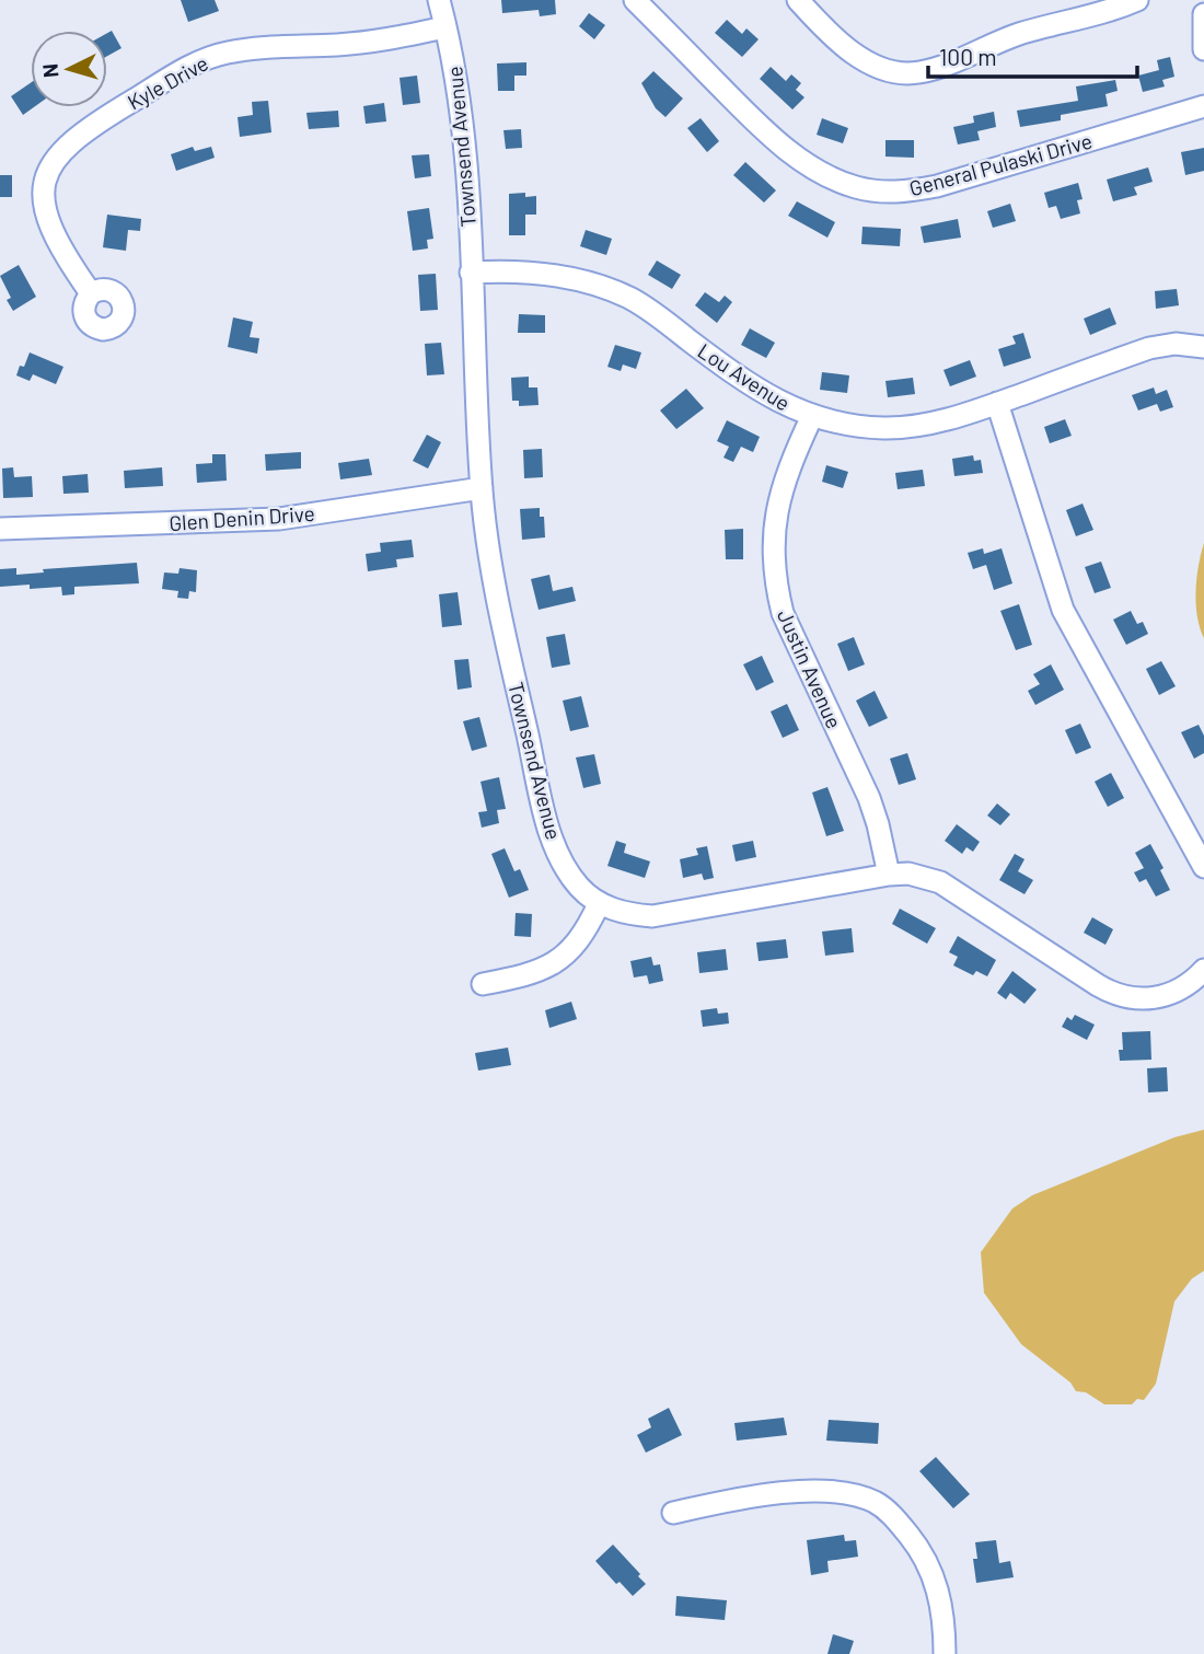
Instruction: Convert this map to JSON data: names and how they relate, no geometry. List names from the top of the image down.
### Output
{
  "streets": {
    "street": [
      "Kyle Drive",
      "Townsend Avenue",
      "General Pulaski Drive",
      "Lou Avenue",
      "Glen Denin Drive",
      "Justin Avenue"
    ]
  },
  "crossings": [
    ["Kyle Drive", "Townsend Avenue"],
    ["Townsend Avenue", "Lou Avenue"],
    ["Townsend Avenue", "Glen Denin Drive"],
    ["Lou Avenue", "Justin Avenue"]
  ],
  "scale_bar": "100 m",
  "north": "left"
}
